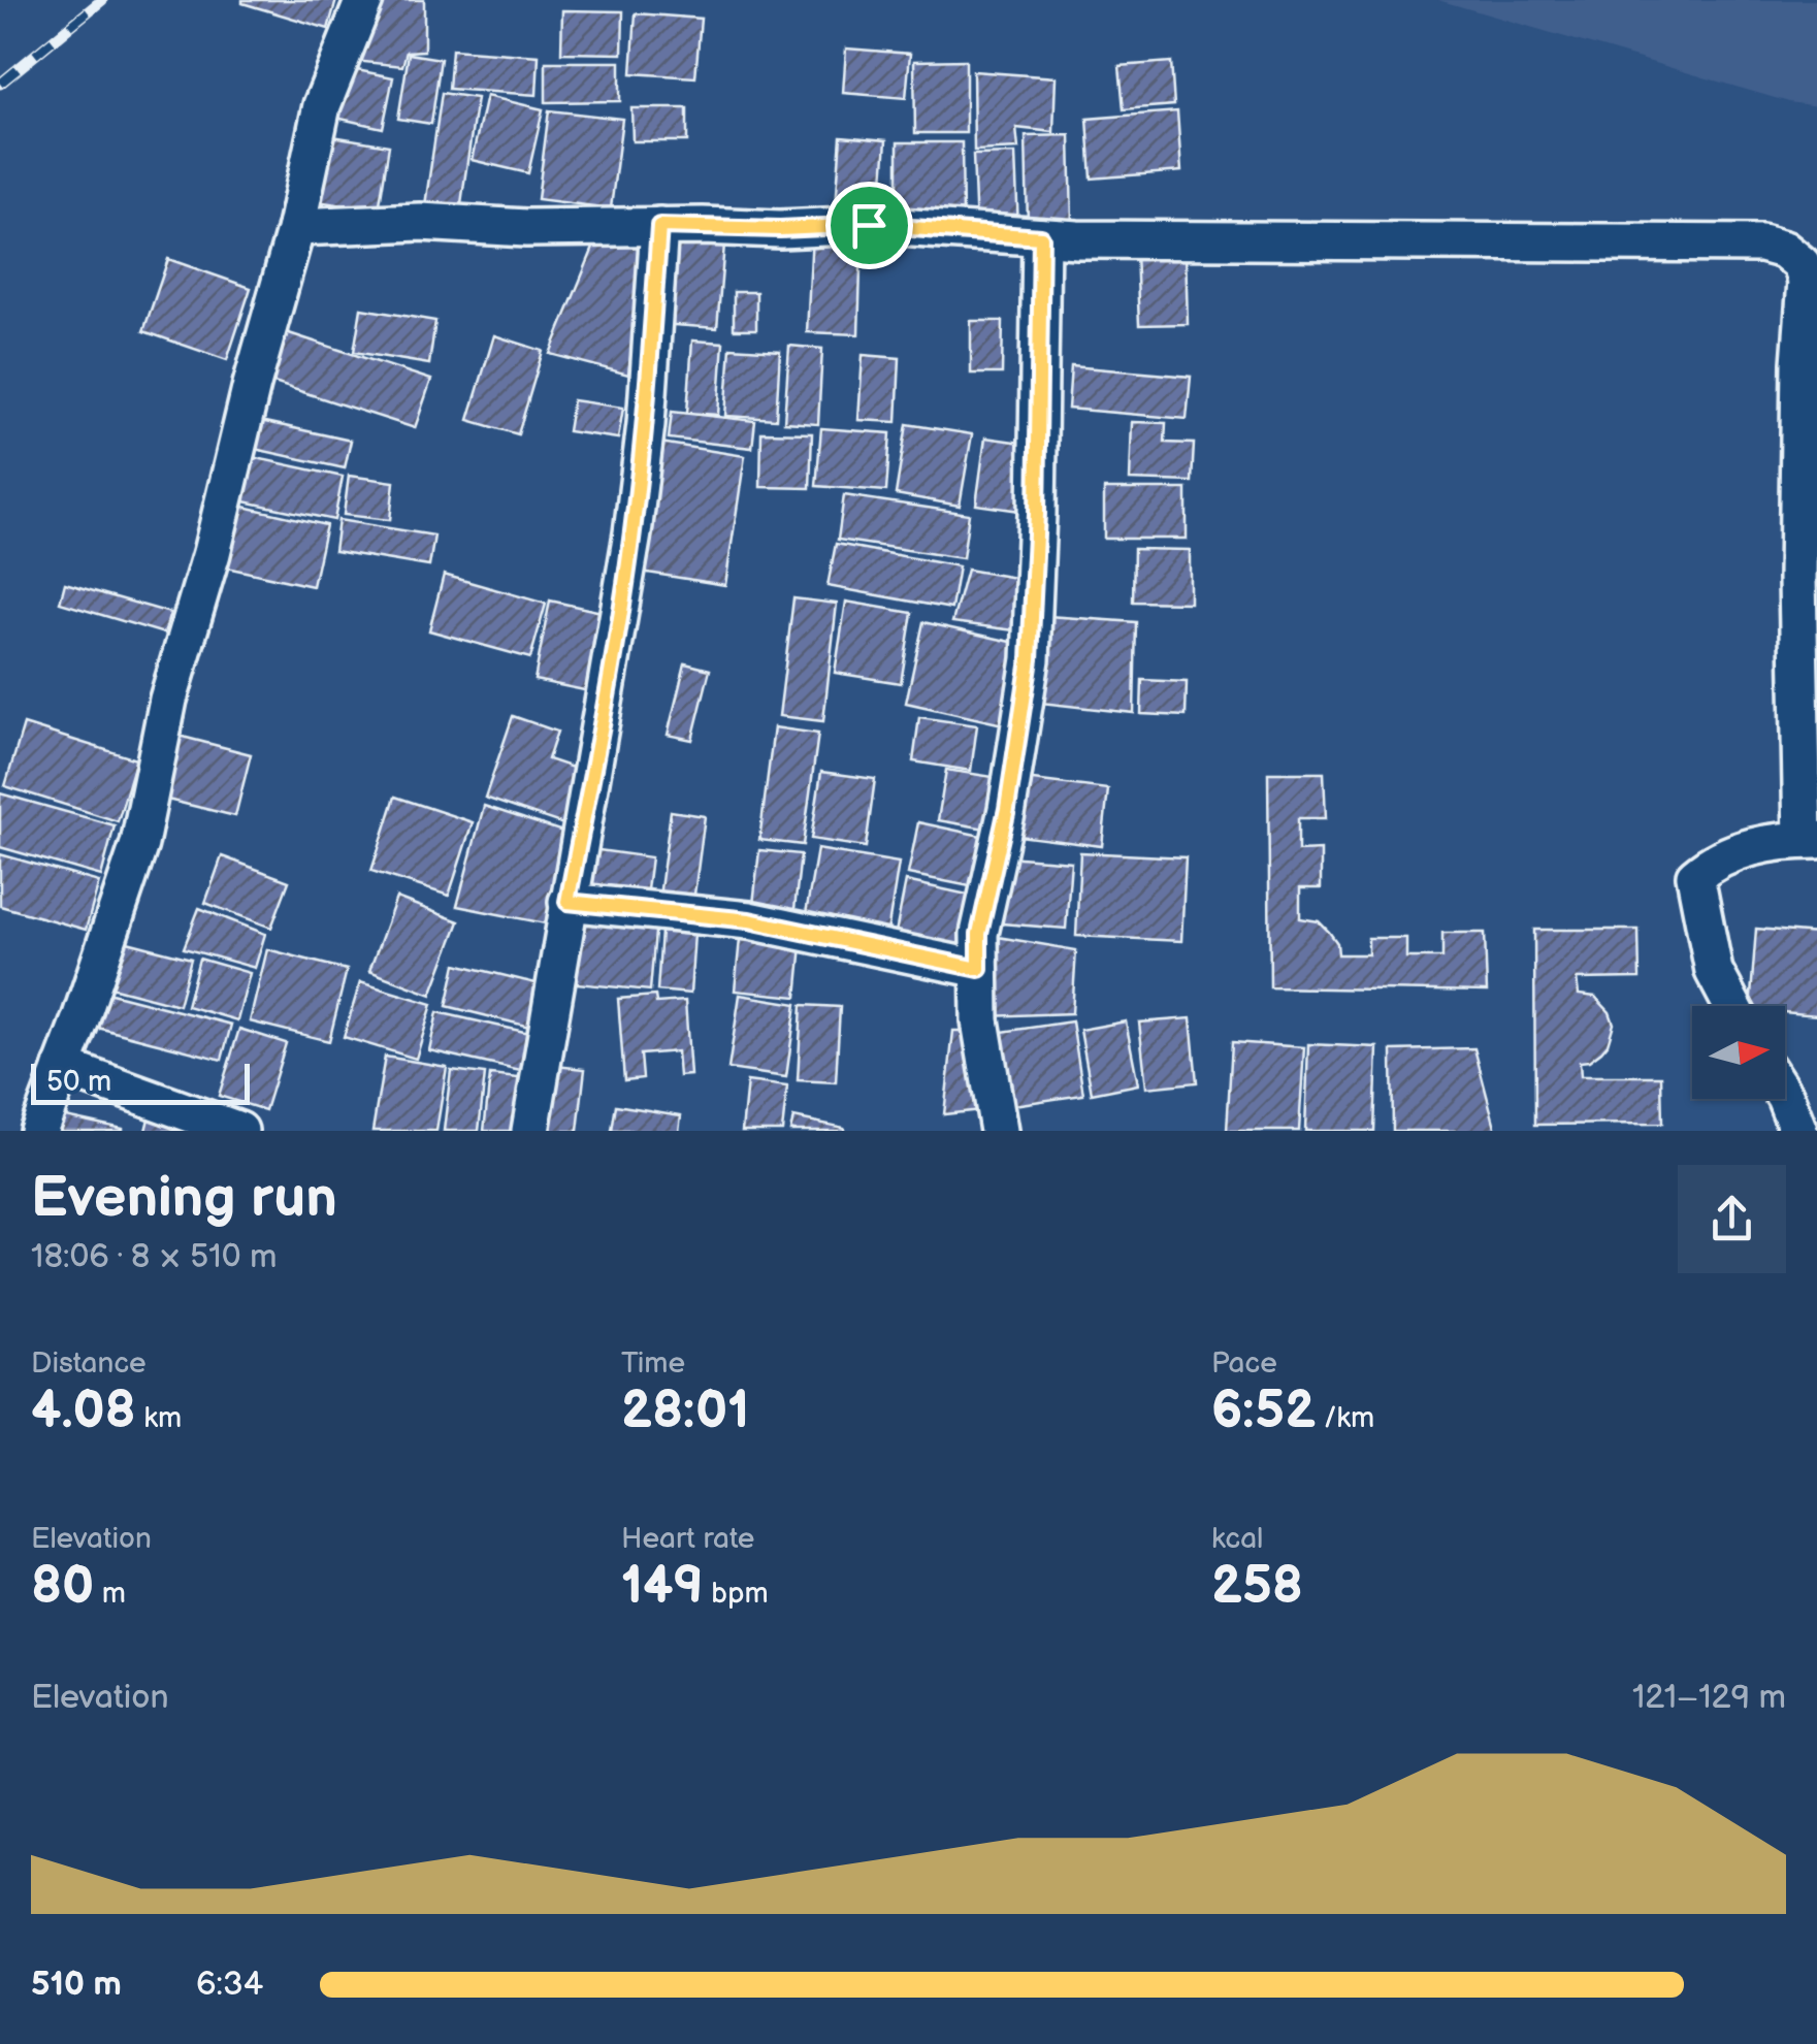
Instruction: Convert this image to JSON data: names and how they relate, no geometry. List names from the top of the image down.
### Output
{
  "scale_bar": "50 m",
  "north": "right",
  "page": {
    "scale": "50 m",
    "heading": ["Evening run", "18:06 · 8 × 510 m"],
    "stats": [
      ["Distance", "4.08 km"],
      ["Time", "28:01"],
      ["Pace", "6:52 /km"],
      ["Elevation", "80 m"],
      ["Heart rate", "149 bpm"],
      ["kcal", "258"]
    ],
    "chart": ["Elevation", "121–129 m"],
    "list": [
      {
        "name": "510 m",
        "note": "6:34"
      }
    ]
  }
}
